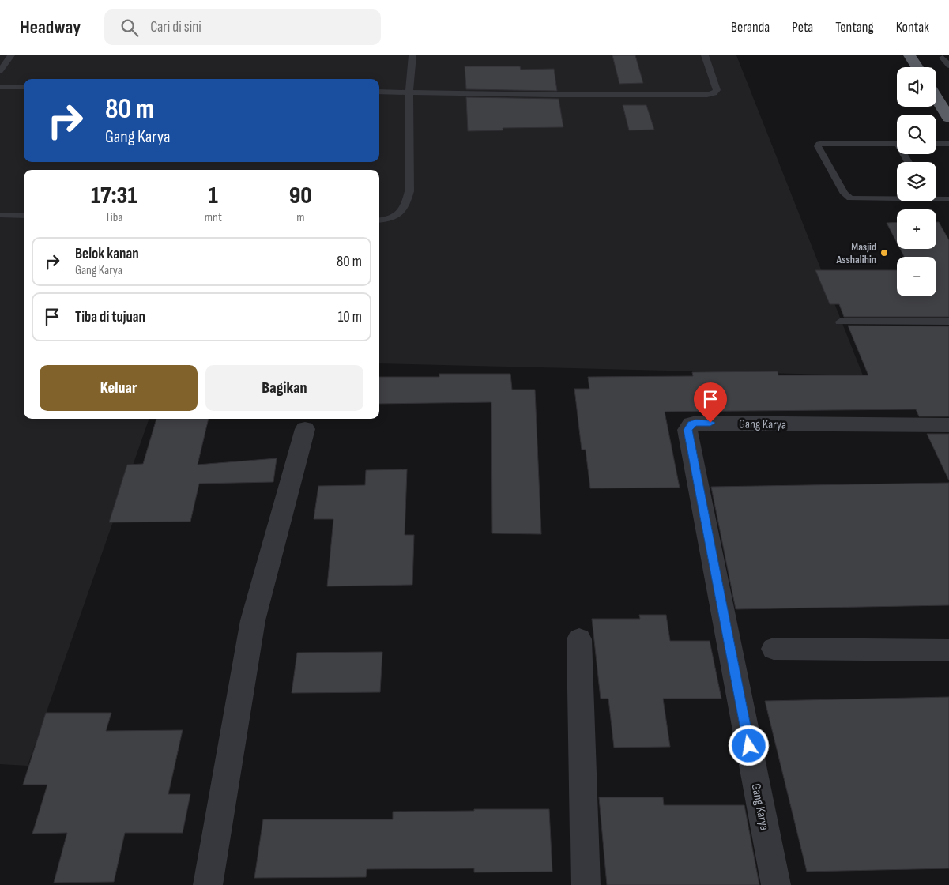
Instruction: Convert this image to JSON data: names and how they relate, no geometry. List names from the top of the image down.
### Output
{
  "streets": {
    "street": ["Gang Karya"]
  },
  "places": ["Masjid Asshalihin"],
  "page": {
    "header": "Headway",
    "search": "Cari di sini",
    "nav": [
      "Beranda",
      "Peta",
      "Tentang",
      "Kontak"
    ],
    "map_buttons": ["+", "−"],
    "turn": ["80 m", "Gang Karya"],
    "eta": [
      "17:31",
      "Tiba",
      "1",
      "mnt",
      "90",
      "m"
    ],
    "list": [
      {
        "name": "Belok kanan",
        "note": "Gang Karya",
        "value": "80 m"
      },
      {
        "name": "Tiba di tujuan",
        "value": "10 m"
      }
    ],
    "buttons": ["Keluar", "Bagikan"]
  }
}
